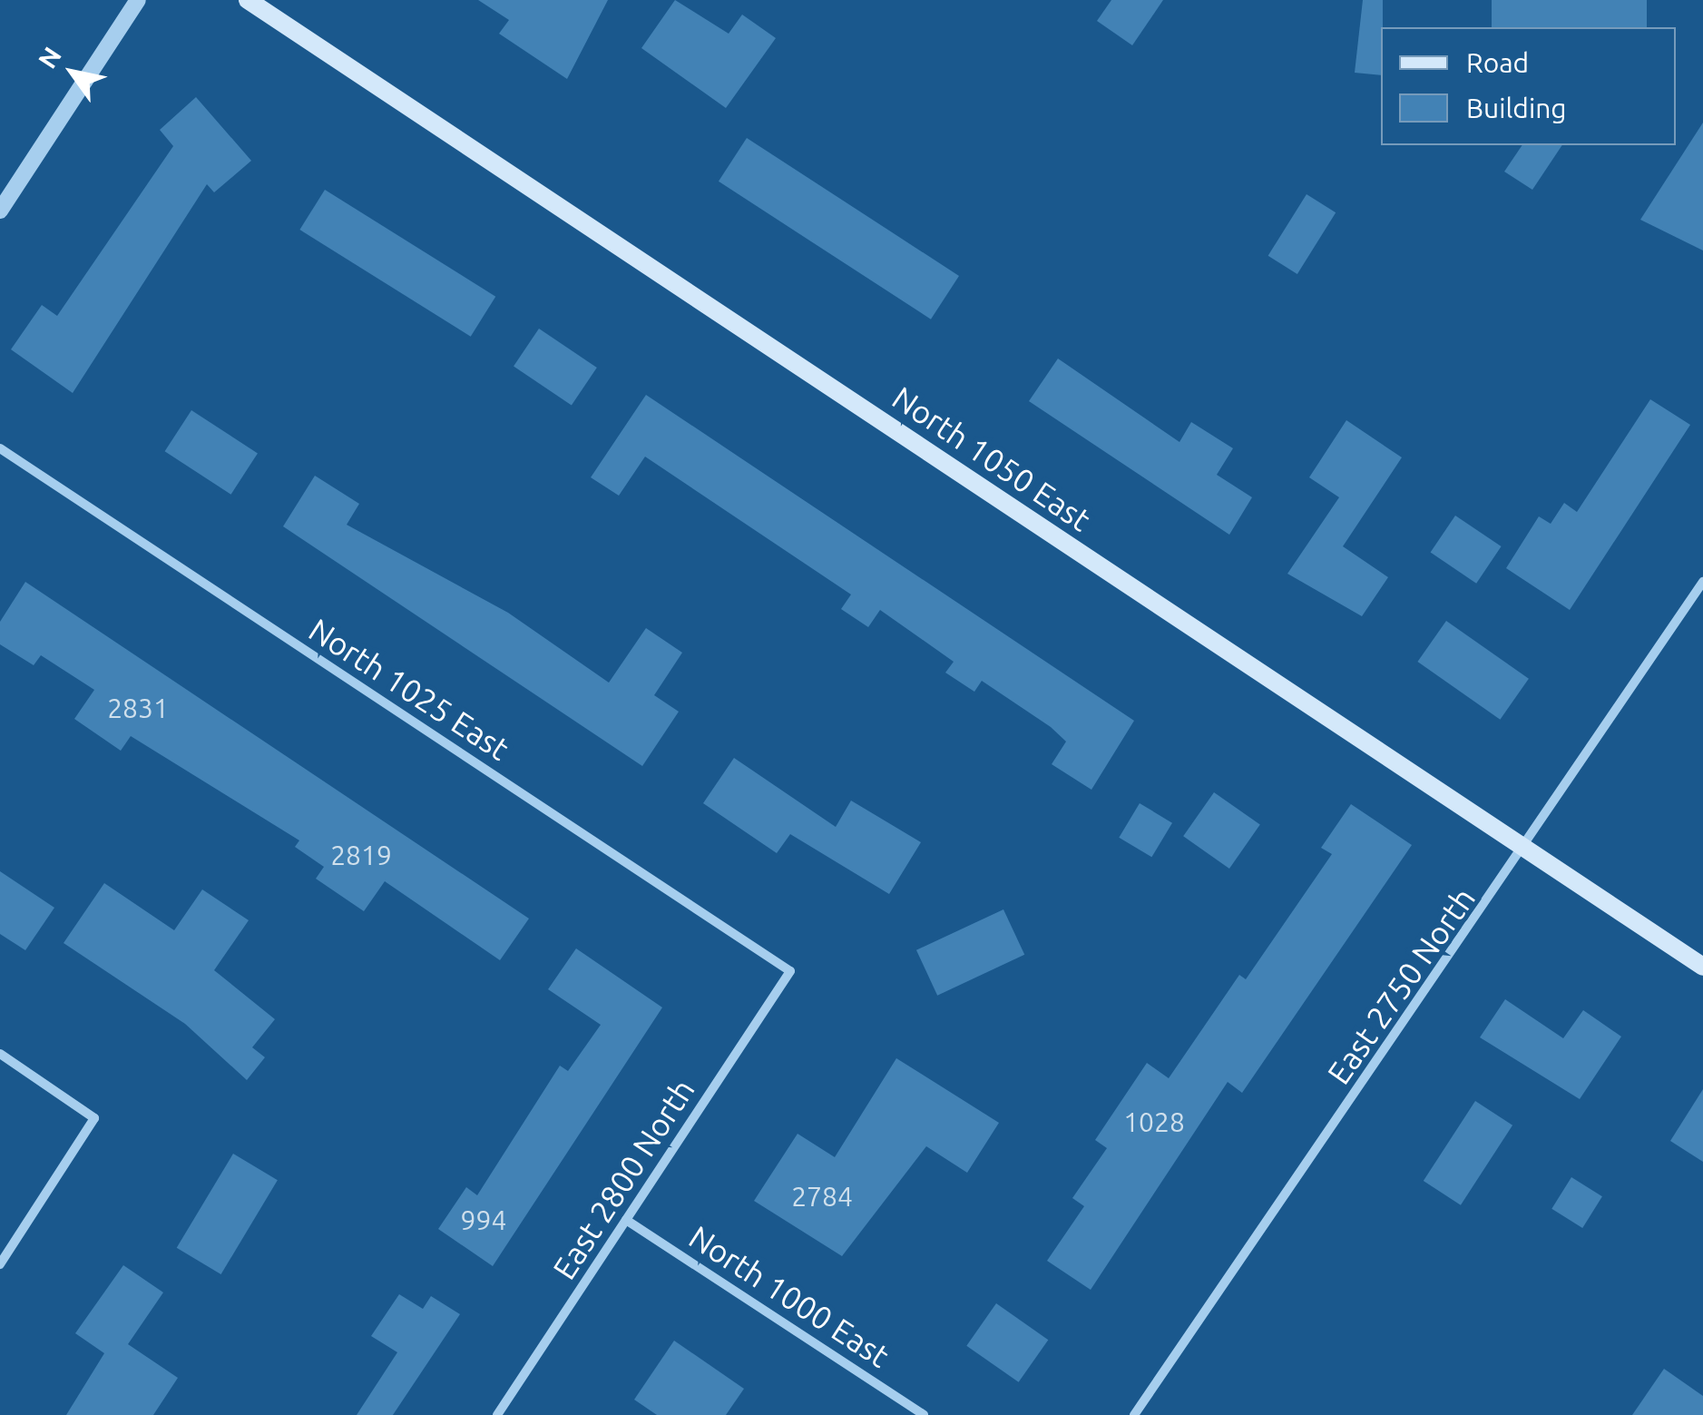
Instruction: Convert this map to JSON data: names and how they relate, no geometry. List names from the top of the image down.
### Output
{
  "streets": {
    "main road": ["North 1050 East"],
    "street": [
      "North 1025 East",
      "East 2750 North",
      "East 2800 North",
      "North 1000 East"
    ]
  },
  "crossings": [
    ["North 1050 East", "East 2750 North"],
    ["North 1025 East", "East 2800 North"],
    ["East 2800 North", "North 1000 East"]
  ],
  "house_numbers": [
    "2831",
    "2819",
    "1028",
    "2784",
    "994"
  ],
  "legend": ["Road", "Building"],
  "north": "top left"
}
